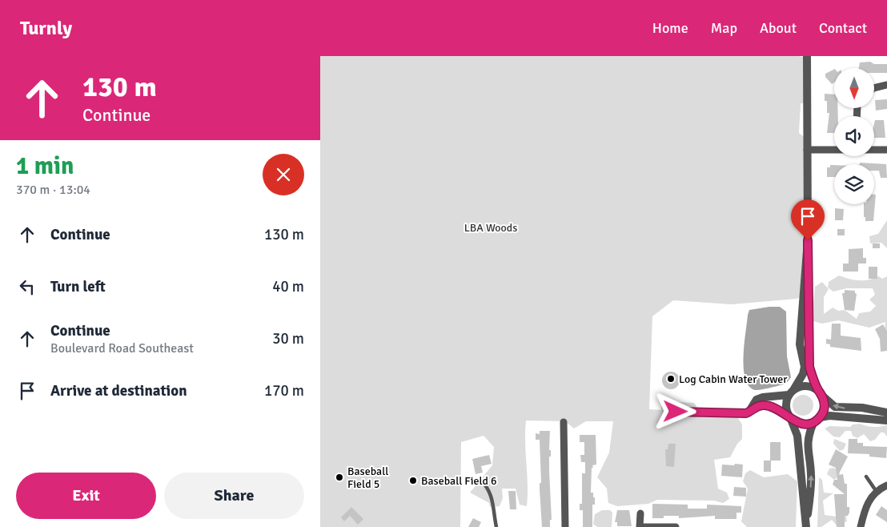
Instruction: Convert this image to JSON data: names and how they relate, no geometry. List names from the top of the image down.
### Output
{
  "parks": ["LBA Woods"],
  "places": ["Log Cabin Water Tower", "Baseball Field 5", "Baseball Field 6"],
  "north": "bottom",
  "page": {
    "header": "Turnly",
    "nav": [
      "Home",
      "Map",
      "About",
      "Contact"
    ],
    "turn": ["130 m", "Continue"],
    "heading": ["1 min", "370 m · 13:04"],
    "list": [
      {
        "name": "Continue",
        "value": "130 m"
      },
      {
        "name": "Turn left",
        "value": "40 m"
      },
      {
        "name": "Continue",
        "note": "Boulevard Road Southeast",
        "value": "30 m"
      },
      {
        "name": "Arrive at destination",
        "value": "170 m"
      }
    ],
    "buttons": ["Exit", "Share"]
  }
}
